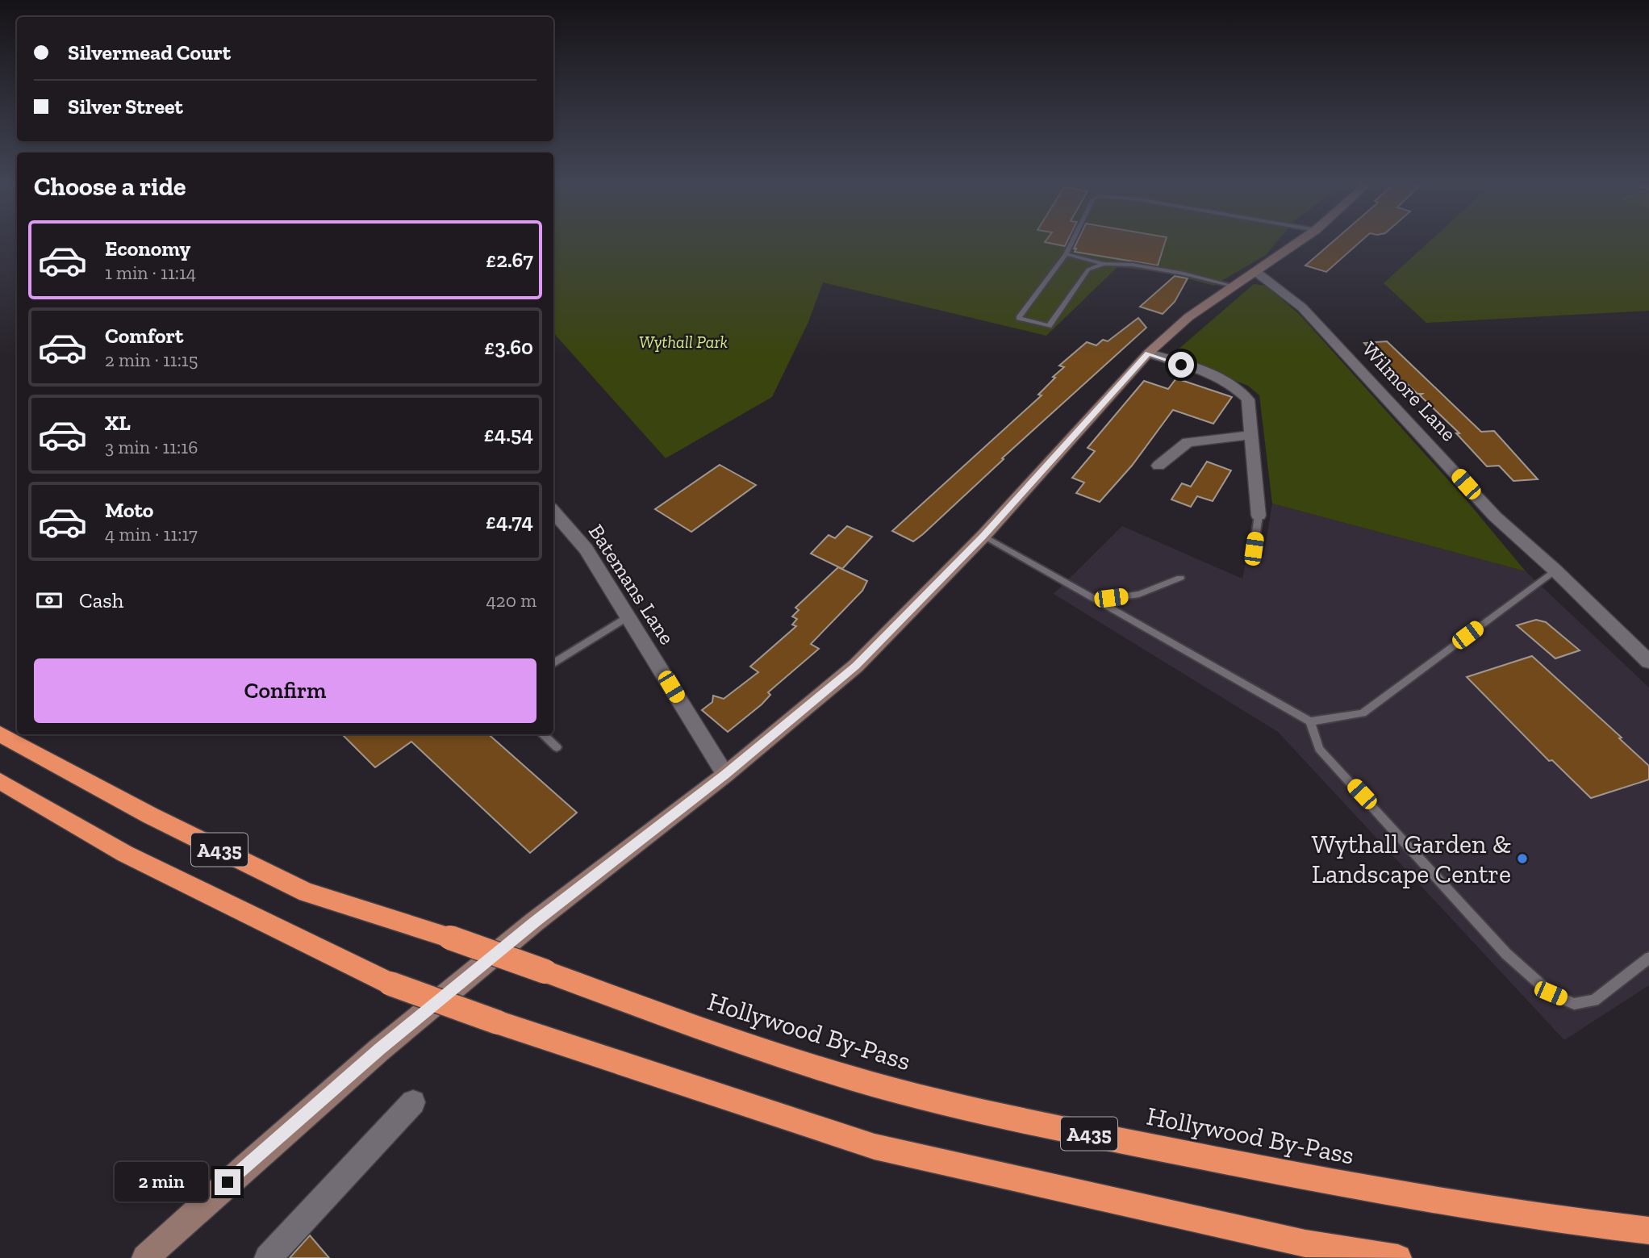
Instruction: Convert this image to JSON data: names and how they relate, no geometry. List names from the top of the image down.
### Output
{
  "streets": {
    "highway": ["A435", "Hollywood By-Pass"],
    "street": ["Wilmore Lane", "Batemans Lane"]
  },
  "parks": ["Wythall Park"],
  "places": ["Wythall Garden & Landscape Centre"],
  "page": {
    "banner": ["Silvermead Court", "Silver Street"],
    "heading": "Choose a ride",
    "list": [
      {
        "name": "Economy",
        "note": "1 min · 11:14",
        "value": "£2.67"
      },
      {
        "name": "Comfort",
        "note": "2 min · 11:15",
        "value": "£3.60"
      },
      {
        "name": "XL",
        "note": "3 min · 11:16",
        "value": "£4.54"
      },
      {
        "name": "Moto",
        "note": "4 min · 11:17",
        "value": "£4.74"
      }
    ],
    "pay": ["Cash", "420 m"],
    "buttons": "Confirm",
    "bubble": "2 min"
  }
}
